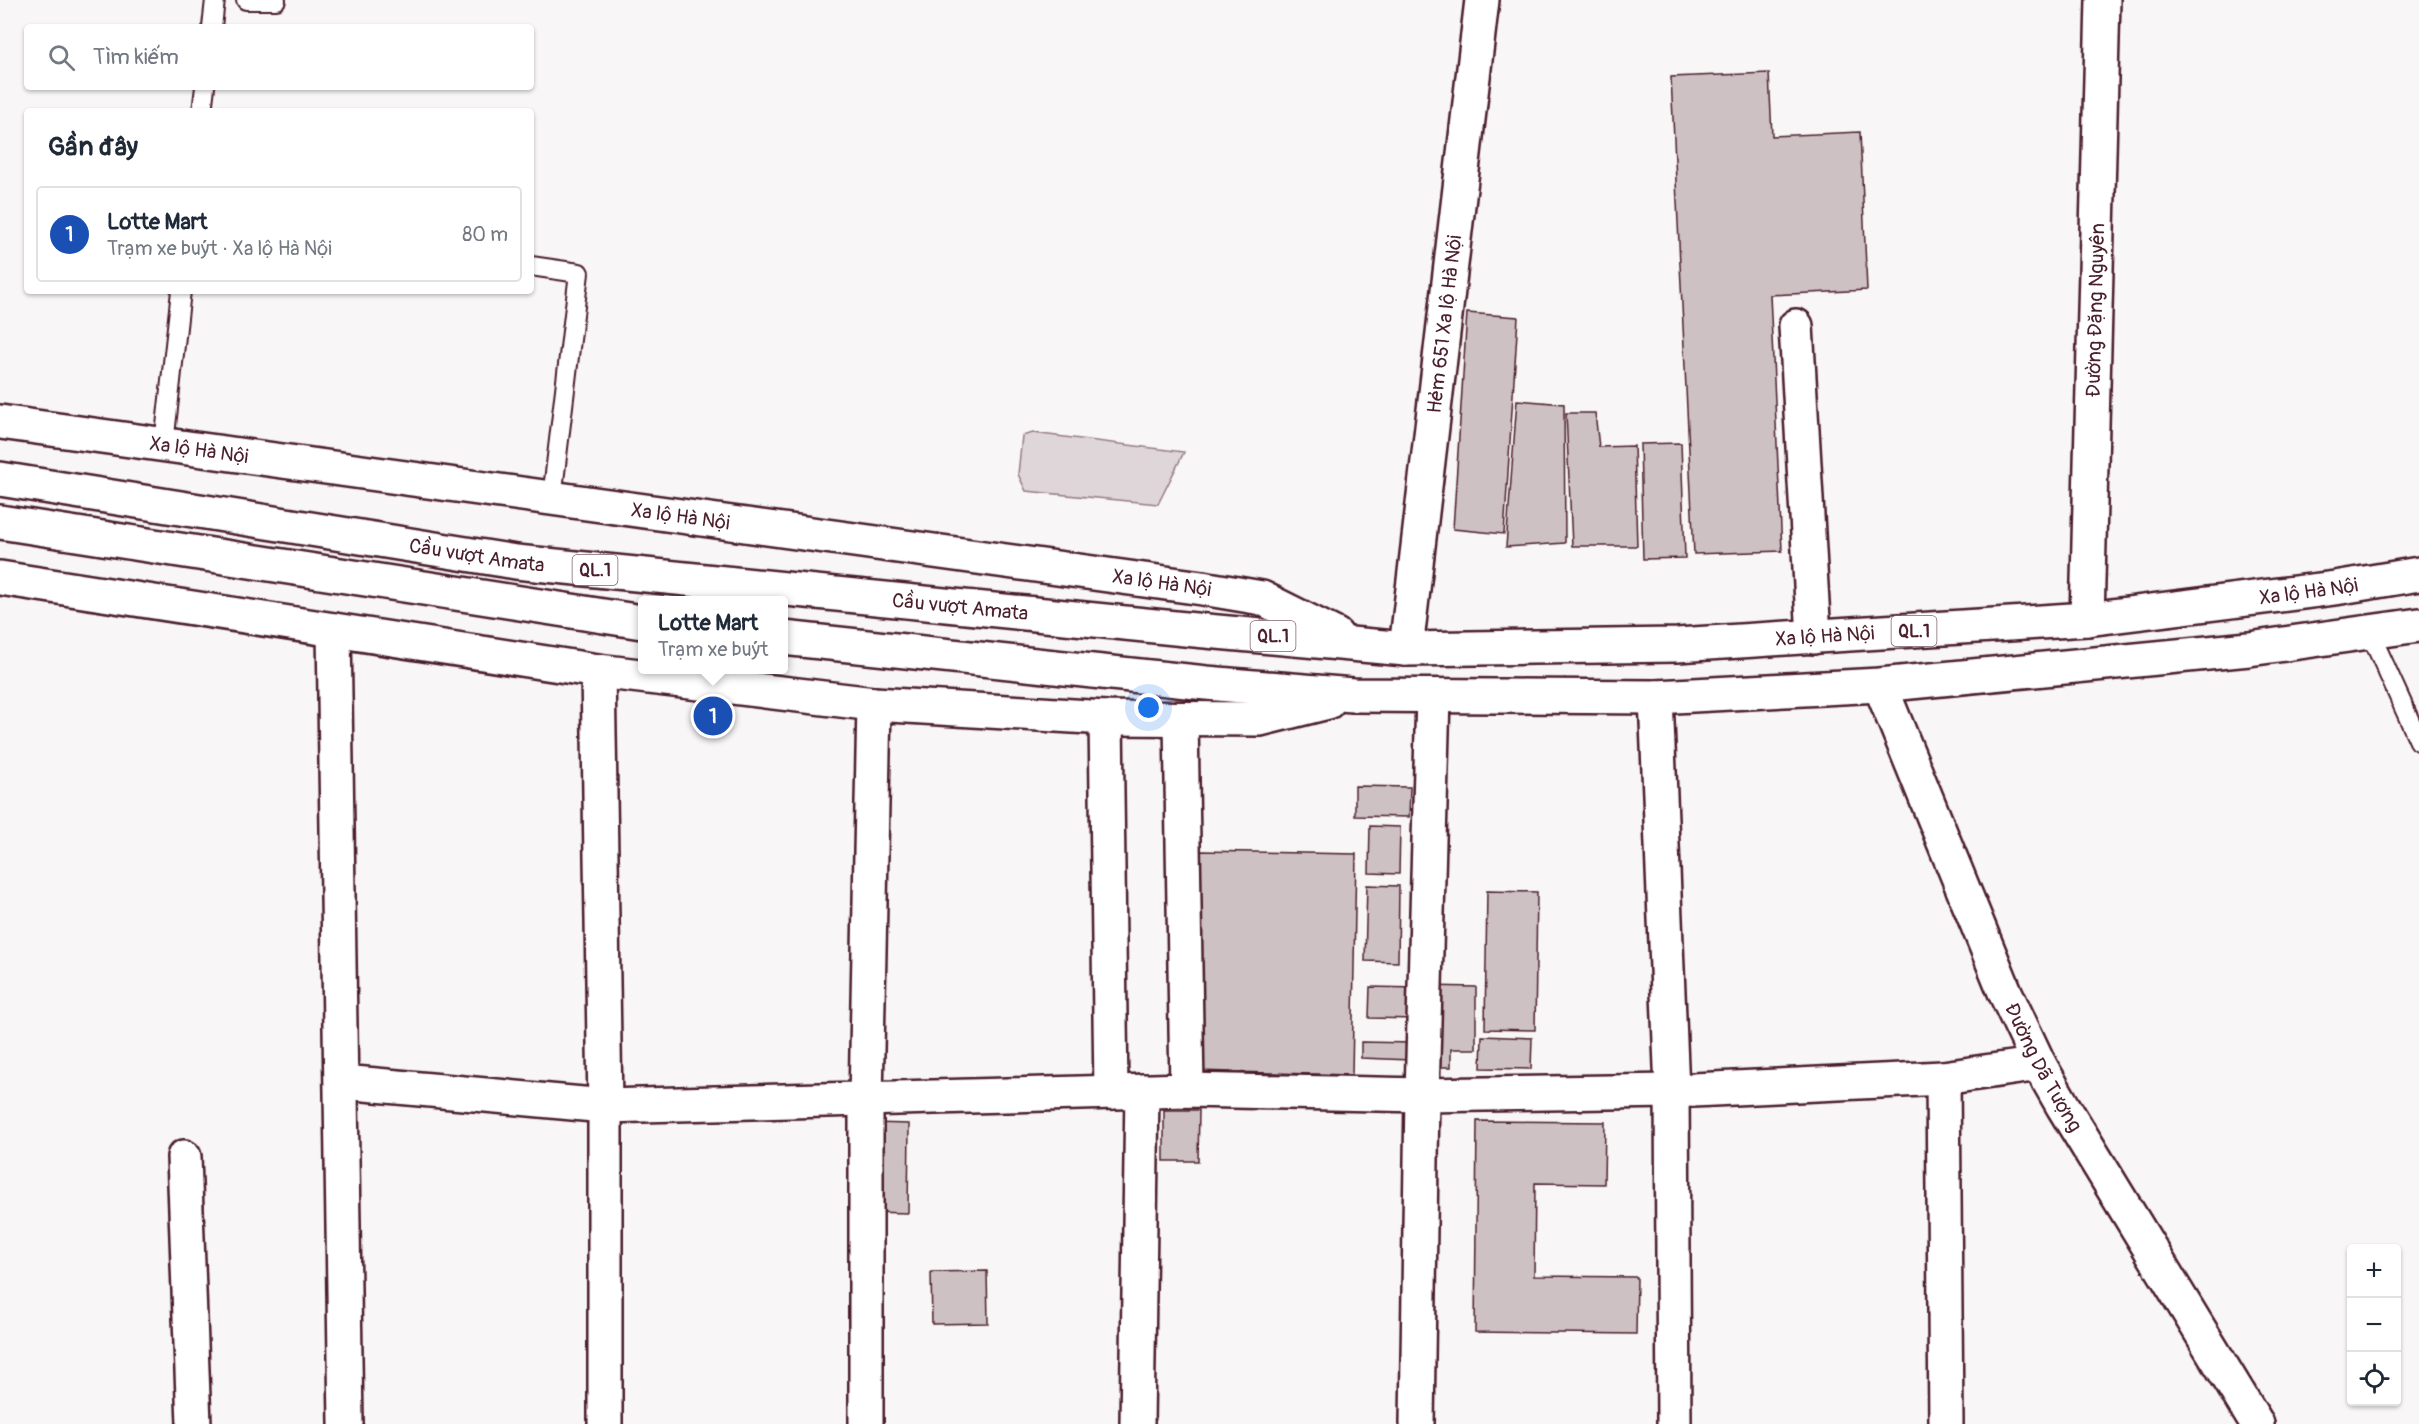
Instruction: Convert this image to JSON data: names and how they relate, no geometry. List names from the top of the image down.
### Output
{
  "streets": {
    "main road": [
      "Đường Đặng Nguyên",
      "Hẻm 651 Xa lộ Hà Nội",
      "Xa lộ Hà Nội",
      "Cầu vượt Amata",
      "QL.1",
      "Đường Dã Tượng"
    ]
  },
  "crossings": [
    ["Đường Đặng Nguyên", "Xa lộ Hà Nội"],
    ["Hẻm 651 Xa lộ Hà Nội", "Xa lộ Hà Nội"],
    ["Xa lộ Hà Nội", "Cầu vượt Amata"]
  ],
  "page": {
    "search": "Tìm kiếm",
    "heading": "Gần đây",
    "list": [
      {
        "mark": "1",
        "name": "Lotte Mart",
        "note": "Trạm xe buýt · Xa lộ Hà Nội",
        "value": "80 m"
      }
    ],
    "popup": ["Lotte Mart", "Trạm xe buýt"],
    "pins": "1",
    "map_buttons": ["+", "−"]
  }
}
